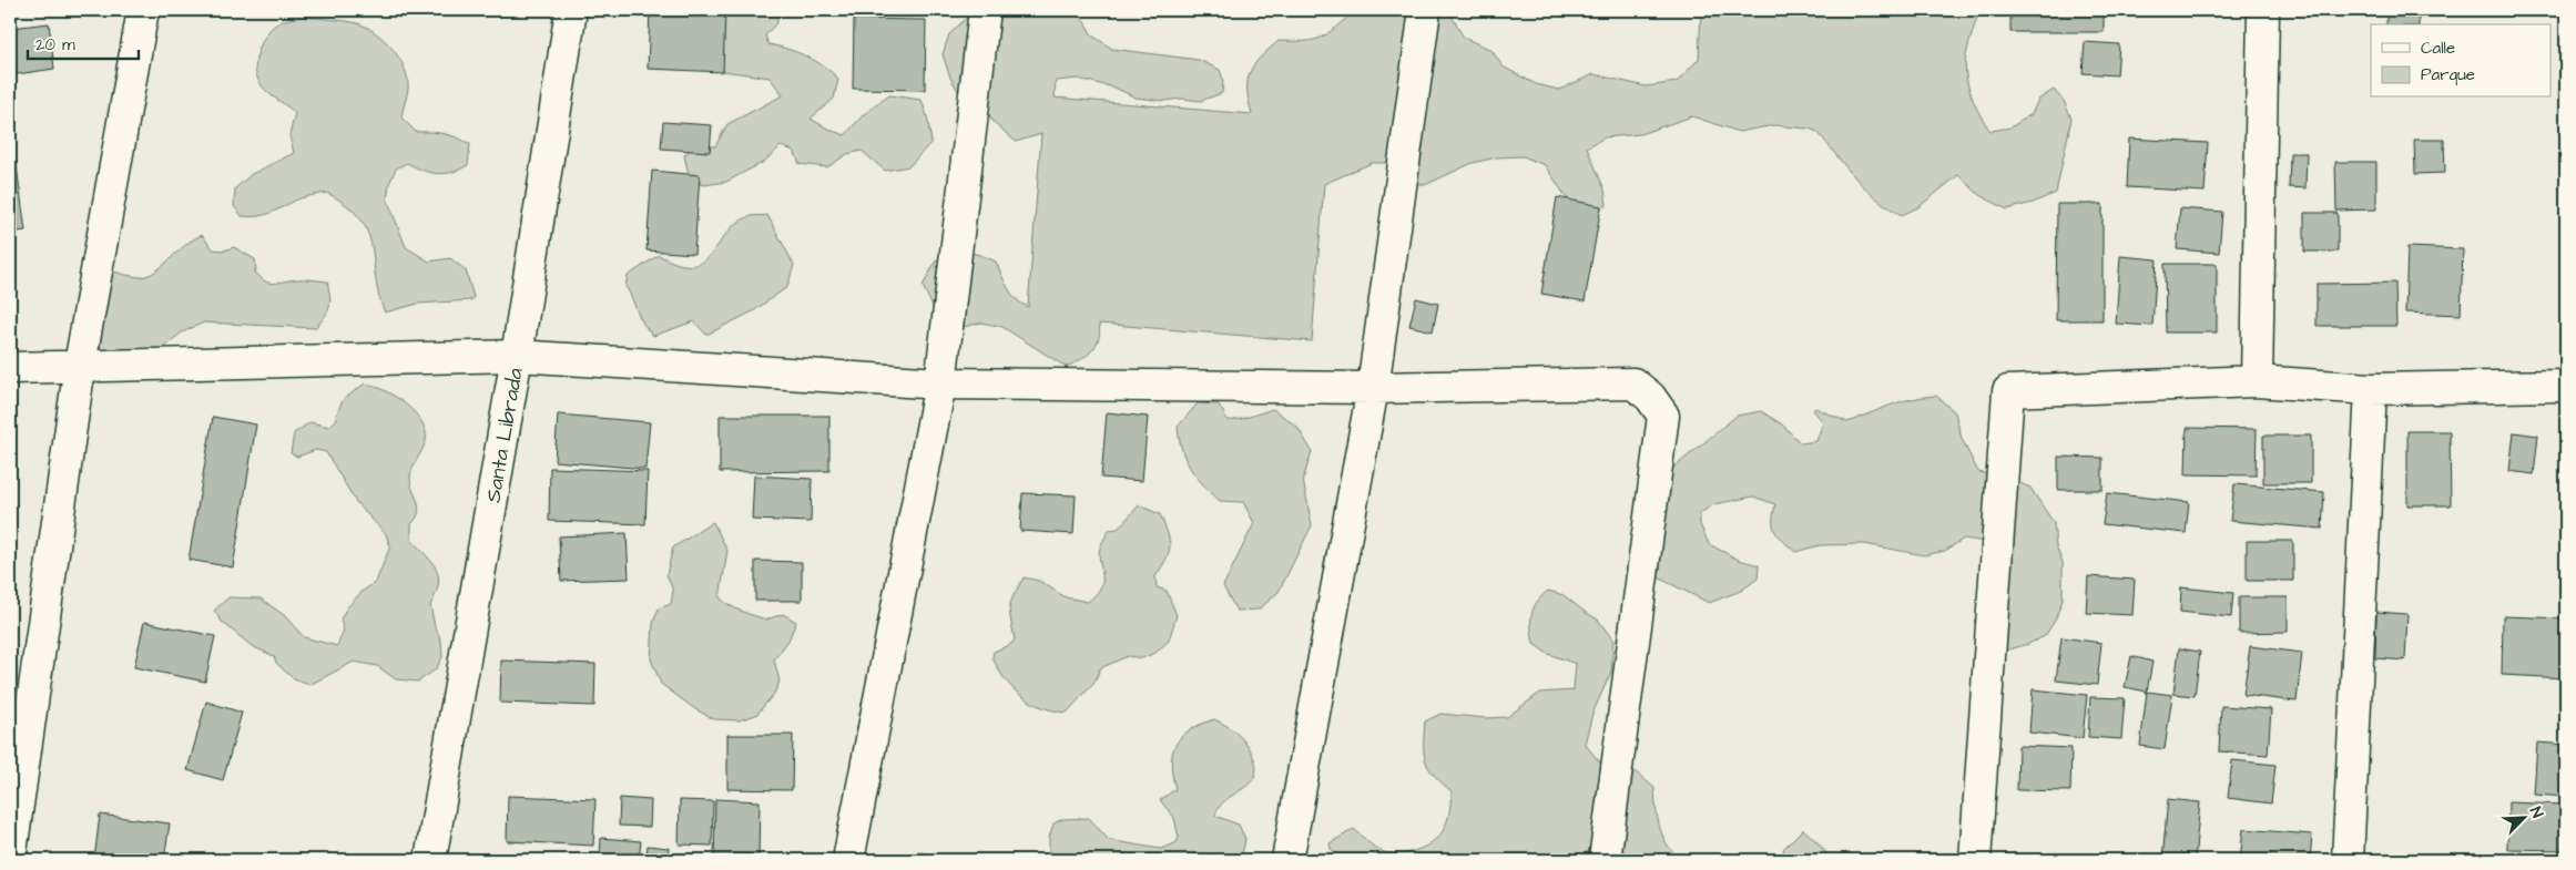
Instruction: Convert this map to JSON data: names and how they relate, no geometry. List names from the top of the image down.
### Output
{
  "streets": {
    "street": ["Santa Librada"]
  },
  "legend": ["Calle", "Parque"],
  "scale_bar": "20 m",
  "north": "top right"
}
